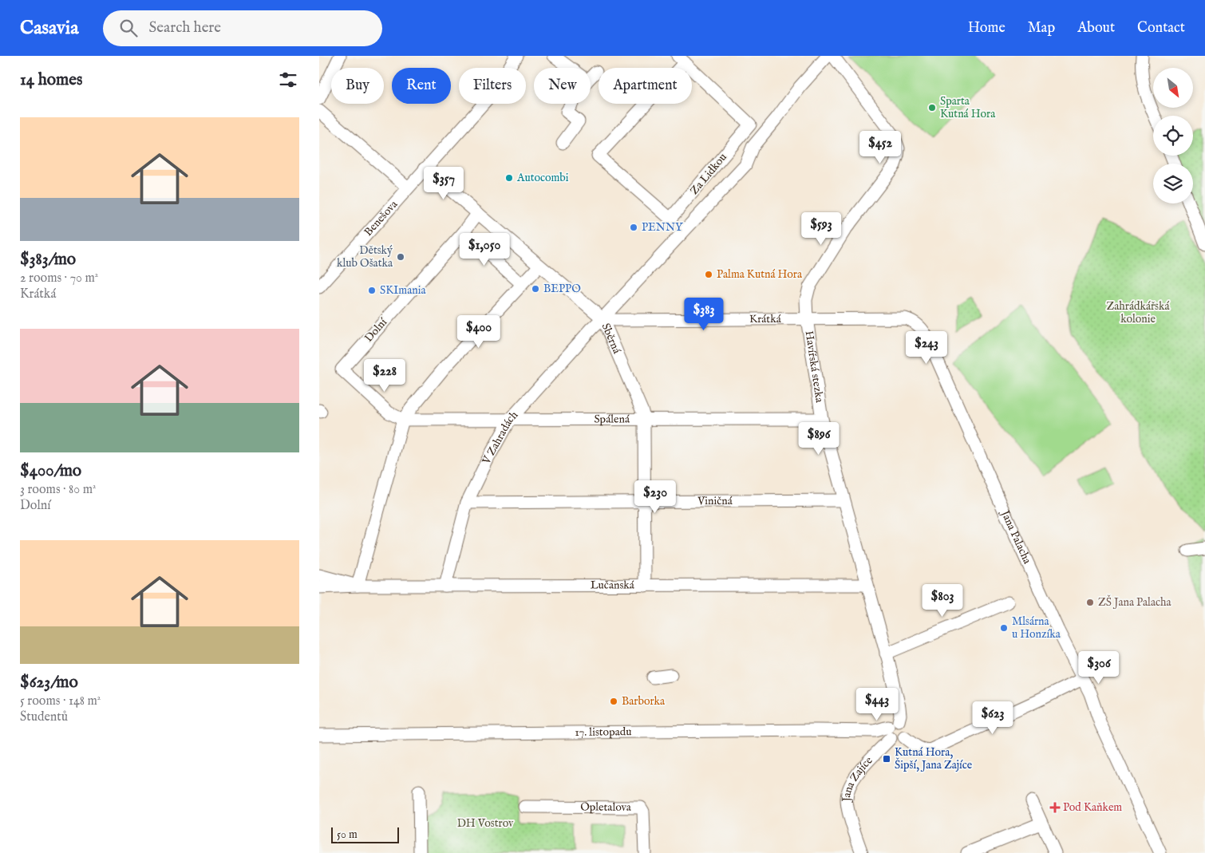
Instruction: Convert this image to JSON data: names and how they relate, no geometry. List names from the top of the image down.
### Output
{
  "streets": {
    "street": [
      "Za Lidkou",
      "Benešova",
      "Krátká",
      "Dolní",
      "Sběrná",
      "Havířská stezka",
      "Spálená",
      "V Zahradách",
      "Viničná",
      "Jana Palacha",
      "Lučanská",
      "17. listopadu",
      "Jana Zajíce",
      "Opletalova"
    ]
  },
  "crossings": [
    ["Benešova", "Sběrná"],
    ["Krátká", "Sběrná"],
    ["Krátká", "Havířská stezka"],
    ["Krátká", "V Zahradách"],
    ["Krátká", "Jana Palacha"],
    ["Dolní", "Sběrná"],
    ["Dolní", "Spálená"],
    ["Sběrná", "Spálená"],
    ["Sběrná", "V Zahradách"],
    ["Sběrná", "Viničná"],
    ["Sběrná", "Lučanská"],
    ["Havířská stezka", "Spálená"],
    ["Havířská stezka", "Viničná"],
    ["Havířská stezka", "Jana Palacha"],
    ["Havířská stezka", "Lučanská"],
    ["Havířská stezka", "17. listopadu"],
    ["Havířská stezka", "Jana Zajíce"],
    ["Spálená", "V Zahradách"],
    ["V Zahradách", "Viničná"],
    ["V Zahradách", "Lučanská"],
    ["17. listopadu", "Jana Zajíce"]
  ],
  "parks": ["Zahrádkářská kolonie", "DH Vostrov"],
  "places": {
    "other": [
      "Sparta Kutná Hora",
      "Autocombi",
      "PENNY",
      "Dětský klub Ošatka",
      "Palma Kutná Hora",
      "BEPPO",
      "SKImania",
      "ZŠ Jana Palacha",
      "Mlsárna u Honzíka",
      "Barborka"
    ],
    "transit": ["Kutná Hora, Šipší, Jana Zajíce"],
    "health": ["Pod Kaňkem"]
  },
  "scale_bar": "50 m",
  "north": "bottom right",
  "page": {
    "header": "Casavia",
    "search": "Search here",
    "nav": [
      "Home",
      "Map",
      "About",
      "Contact"
    ],
    "heading": "14 homes",
    "chip": [
      "Buy",
      "Rent",
      "Filters",
      "New",
      "Apartment"
    ],
    "list": [
      {
        "name": "$383/mo",
        "note": "2 rooms · 70 m² · Krátká"
      },
      {
        "name": "$400/mo",
        "note": "3 rooms · 80 m² · Dolní"
      },
      {
        "name": "$623/mo",
        "note": "5 rooms · 148 m² · Studentů"
      }
    ],
    "price": [
      "$452",
      "$357",
      "$593",
      "$1,050",
      "$383",
      "$400",
      "$243",
      "$228",
      "$896",
      "$230",
      "$803",
      "$306",
      "$443",
      "$623"
    ],
    "scale": "50 m"
  }
}
